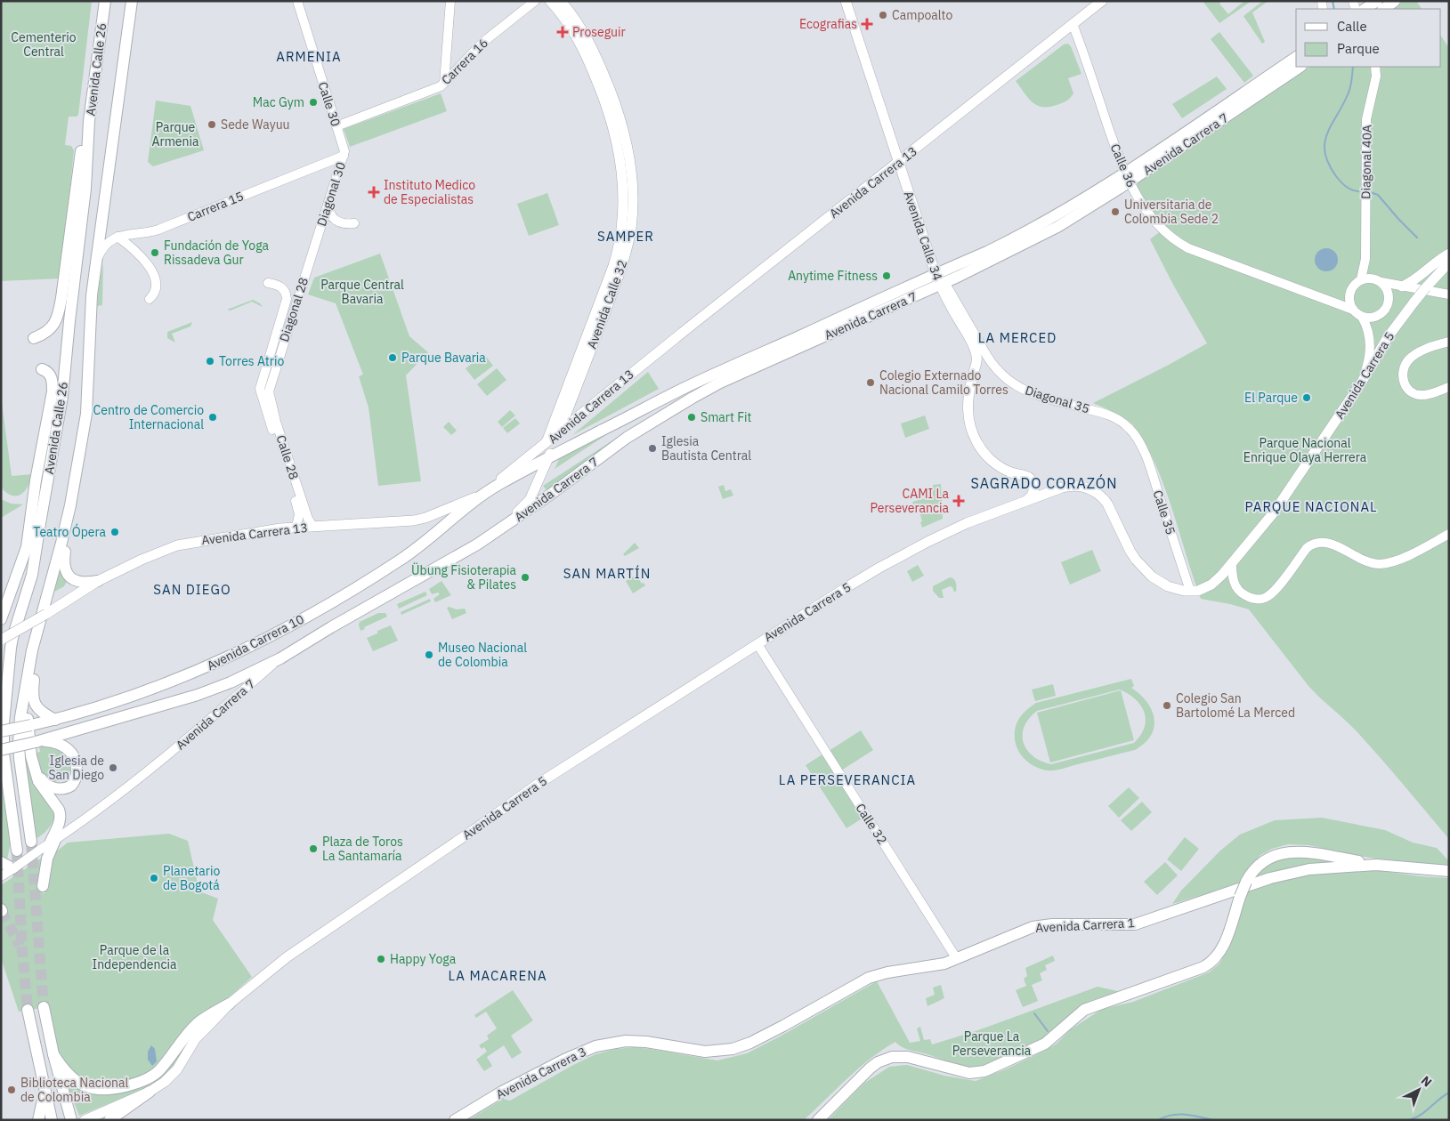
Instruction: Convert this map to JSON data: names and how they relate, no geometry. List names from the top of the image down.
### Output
{
  "streets": {
    "main road": [
      "Avenida Calle 26",
      "Avenida Carrera 7",
      "Avenida Carrera 13",
      "Avenida Calle 34",
      "Avenida Calle 32",
      "Avenida Carrera 5",
      "Avenida Carrera 10",
      "Avenida Carrera 1",
      "Avenida Carrera 3"
    ],
    "street": [
      "Carrera 16",
      "Calle 30",
      "Diagonal 40A",
      "Calle 36",
      "Diagonal 30",
      "Carrera 15",
      "Diagonal 28",
      "Diagonal 35",
      "Calle 28",
      "Calle 35",
      "Calle 32"
    ]
  },
  "crossings": [
    ["Carrera 16", "Calle 30"],
    ["Avenida Calle 26", "Avenida Carrera 13"],
    ["Calle 30", "Diagonal 30"],
    ["Calle 30", "Carrera 15"],
    ["Avenida Carrera 7", "Calle 36"],
    ["Avenida Carrera 7", "Avenida Carrera 13"],
    ["Avenida Carrera 7", "Avenida Calle 34"],
    ["Avenida Carrera 7", "Avenida Calle 32"],
    ["Avenida Carrera 7", "Avenida Carrera 10"],
    ["Diagonal 40A", "Calle 36"],
    ["Calle 36", "Avenida Carrera 13"],
    ["Avenida Carrera 13", "Avenida Calle 34"],
    ["Avenida Carrera 13", "Avenida Calle 32"],
    ["Avenida Carrera 13", "Calle 28"],
    ["Avenida Carrera 13", "Avenida Carrera 10"],
    ["Diagonal 30", "Carrera 15"],
    ["Diagonal 30", "Diagonal 28"],
    ["Avenida Calle 34", "Avenida Carrera 5"],
    ["Avenida Calle 34", "Diagonal 35"],
    ["Diagonal 28", "Calle 28"],
    ["Avenida Carrera 5", "Calle 35"],
    ["Avenida Carrera 5", "Calle 32"],
    ["Diagonal 35", "Calle 35"],
    ["Calle 32", "Avenida Carrera 1"],
    ["Avenida Carrera 1", "Avenida Carrera 3"]
  ],
  "districts": [
    "ARMENIA",
    "SAMPER",
    "LA MERCED",
    "SAGRADO CORAZÓN",
    "PARQUE NACIONAL",
    "SAN MARTÍN",
    "SAN DIEGO",
    "LA PERSEVERANCIA",
    "LA MACARENA"
  ],
  "parks": [
    "Cementerio Central",
    "Parque Armenia",
    "Parque Central Bavaria",
    "Parque Nacional Enrique Olaya Herrera",
    "Parque de la Independencia",
    "Parque La Perseverancia"
  ],
  "places": {
    "other": [
      "Campoalto",
      "Mac Gym",
      "Sede Wayuu",
      "Universitaria de Colombia Sede 2",
      "Fundación de Yoga Rissadeva Gur",
      "Anytime Fitness",
      "Parque Bavaria",
      "Torres Atrio",
      "Colegio Externado Nacional Camilo Torres",
      "El Parque",
      "Centro de Comercio Internacional",
      "Smart Fit",
      "Iglesia Bautista Central",
      "Teatro Ópera",
      "Übung Fisioterapia & Pilates",
      "Museo Nacional de Colombia",
      "Colegio San Bartolomé La Merced",
      "Iglesia de San Diego",
      "Plaza de Toros La Santamaría",
      "Planetario de Bogotá",
      "Happy Yoga",
      "Biblioteca Nacional de Colombia"
    ],
    "health": [
      "Ecografias",
      "Proseguir",
      "Instituto Medico de Especialistas",
      "CAMI La Perseverancia"
    ]
  },
  "legend": ["Calle", "Parque"],
  "north": "top right"
}
